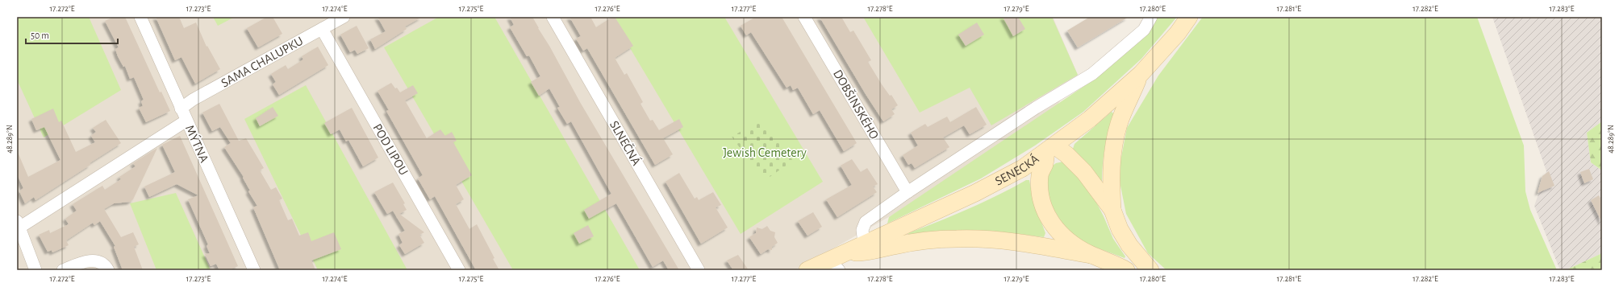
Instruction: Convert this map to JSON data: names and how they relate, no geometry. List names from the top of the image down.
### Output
{
  "streets": {
    "main road": ["SENECKÁ"],
    "street": [
      "SAMA CHALUPKU",
      "DOBŠINSKÉHO",
      "SLNEČNÁ",
      "MÝTNA",
      "POD LIPOU"
    ]
  },
  "crossings": [
    ["SAMA CHALUPKU", "MÝTNA"],
    ["SAMA CHALUPKU", "POD LIPOU"]
  ],
  "parks": ["Jewish Cemetery"],
  "scale_bar": "50 m",
  "coordinates": [
    "17.272°E",
    "17.273°E",
    "17.274°E",
    "17.275°E",
    "17.276°E",
    "17.277°E",
    "17.278°E",
    "17.279°E",
    "17.280°E",
    "17.281°E",
    "17.282°E",
    "17.283°E",
    "48.289°N"
  ]
}
